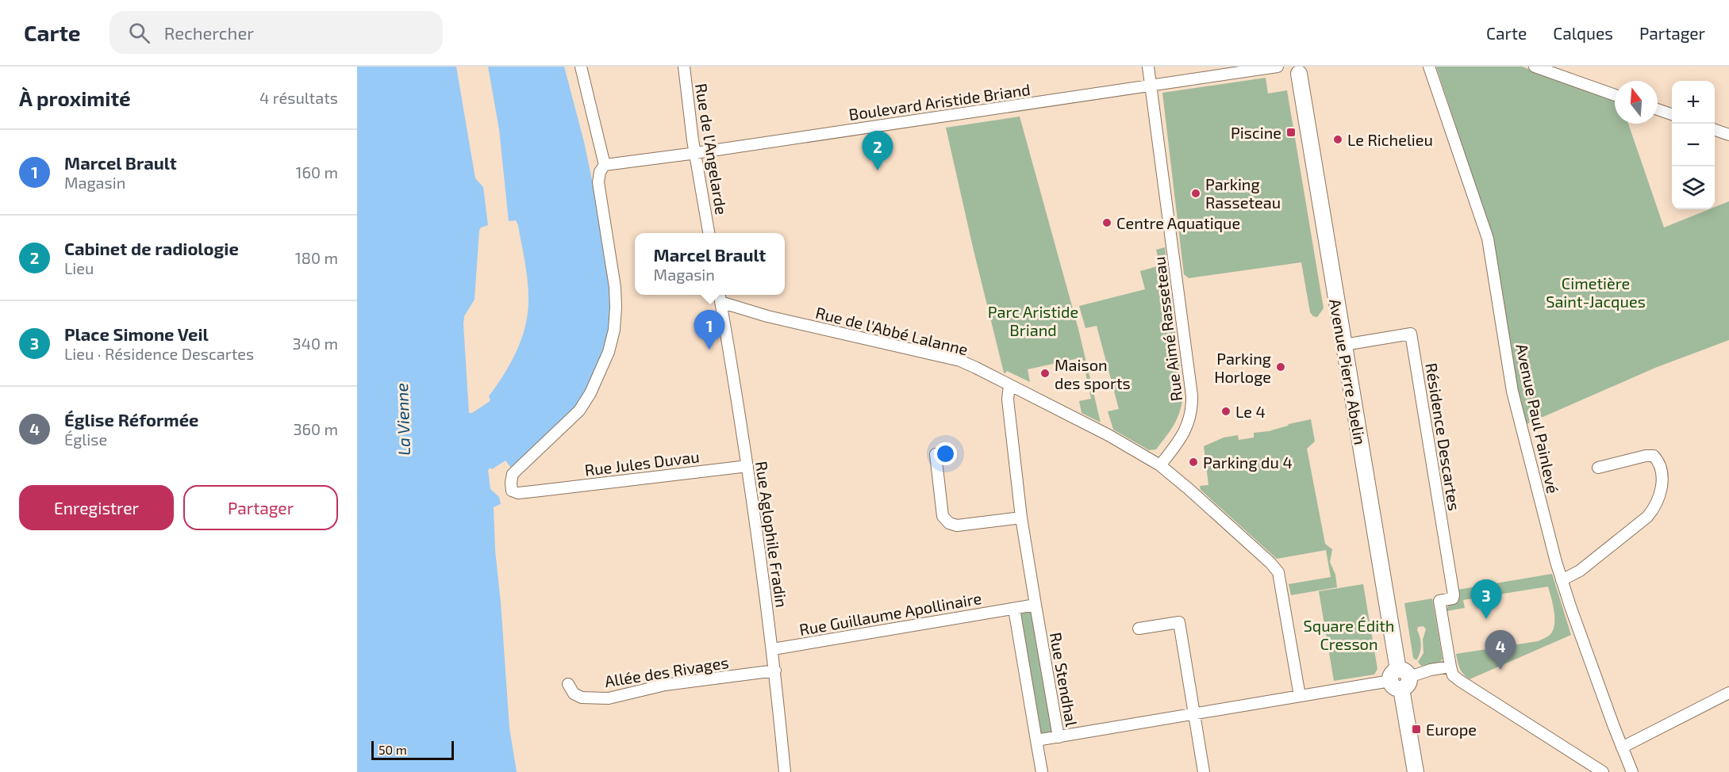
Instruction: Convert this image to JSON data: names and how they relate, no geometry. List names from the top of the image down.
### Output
{
  "streets": {
    "main road": ["Avenue Pierre Abelin"],
    "street": [
      "Boulevard Aristide Briand",
      "Rue de l'Angelarde",
      "Rue Aimé Rasseteau",
      "Rue de l'Abbé Lalanne",
      "Avenue Paul Painlevé",
      "Résidence Descartes",
      "Rue Jules Duvau",
      "Rue Aglophile Fradin",
      "Rue Guillaume Apollinaire",
      "Allée des Rivages",
      "Rue Stendhal"
    ]
  },
  "crossings": [
    ["Boulevard Aristide Briand", "Rue de l'Angelarde"],
    ["Boulevard Aristide Briand", "Rue Aimé Rasseteau"],
    ["Boulevard Aristide Briand", "Rue Jules Duvau"],
    ["Rue Aimé Rasseteau", "Rue de l'Abbé Lalanne"],
    ["Rue de l'Abbé Lalanne", "Rue Aglophile Fradin"],
    ["Rue de l'Abbé Lalanne", "Rue Stendhal"],
    ["Avenue Pierre Abelin", "Résidence Descartes"],
    ["Rue Jules Duvau", "Rue Aglophile Fradin"],
    ["Rue Aglophile Fradin", "Rue Guillaume Apollinaire"],
    ["Rue Aglophile Fradin", "Allée des Rivages"]
  ],
  "water": ["La Vienne"],
  "parks": ["Cimetière Saint-Jacques", "Parc Aristide Briand", "Square Édith Cresson"],
  "places": {
    "transit": ["Piscine", "Europe"],
    "other": [
      "Le Richelieu",
      "Parking Rasseteau",
      "Centre Aquatique",
      "Parking Horloge",
      "Maison des sports",
      "Le 4",
      "Parking du 4"
    ]
  },
  "scale_bar": "50 m",
  "north": "top",
  "page": {
    "header": "Carte",
    "search": "Rechercher",
    "nav": ["Carte", "Calques", "Partager"],
    "heading": ["À proximité", "4 résultats"],
    "map_buttons": ["+", "−"],
    "list": [
      {
        "mark": "1",
        "name": "Marcel Brault",
        "note": "Magasin",
        "value": "160 m"
      },
      {
        "mark": "2",
        "name": "Cabinet de radiologie",
        "note": "Lieu",
        "value": "180 m"
      },
      {
        "mark": "3",
        "name": "Place Simone Veil",
        "note": "Lieu · Résidence Descartes",
        "value": "340 m"
      },
      {
        "mark": "4",
        "name": "Église Réformée",
        "note": "Église",
        "value": "360 m"
      }
    ],
    "pins": [
      "2",
      "1",
      "3",
      "4"
    ],
    "popup": ["Marcel Brault", "Magasin"],
    "buttons": ["Enregistrer", "Partager"],
    "scale": "50 m"
  }
}
